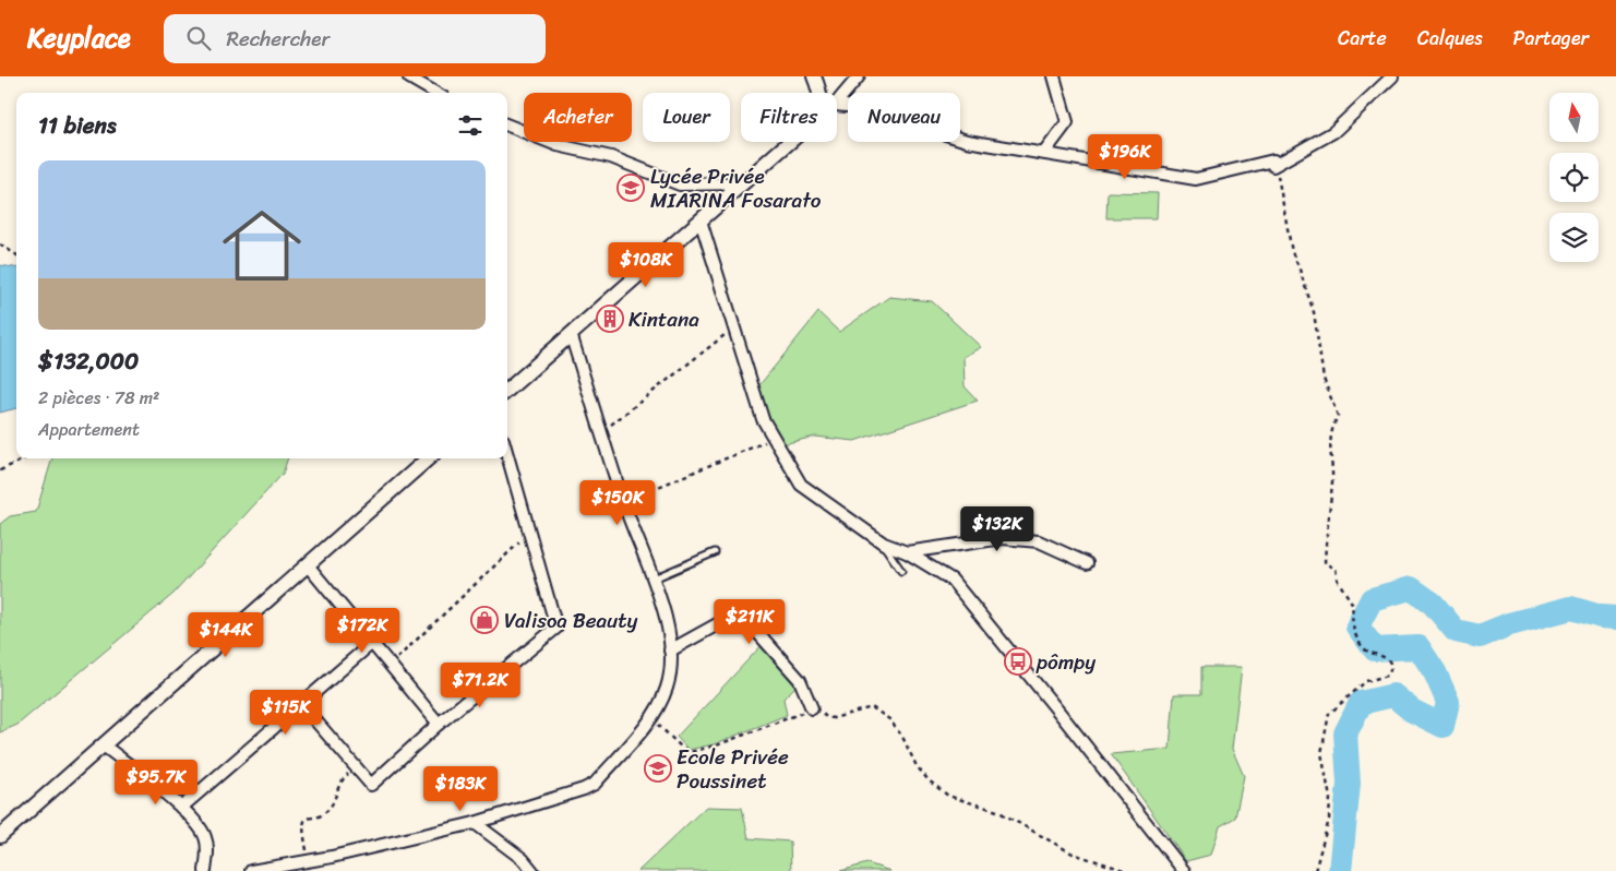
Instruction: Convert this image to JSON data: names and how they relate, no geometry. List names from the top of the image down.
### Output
{
  "places": {
    "school or university": ["Lycée Privée MIARINA Fosarato", "Ecole Privée Poussinet"],
    "building": ["Kintana"],
    "shop": ["Valisoa Beauty"],
    "bus stop": ["pômpy"]
  },
  "north": "top",
  "page": {
    "header": "Keyplace",
    "search": "Rechercher",
    "nav": ["Carte", "Calques", "Partager"],
    "chip": [
      "Acheter",
      "Louer",
      "Filtres",
      "Nouveau"
    ],
    "heading": "11 biens",
    "price": [
      "$196K",
      "$108K",
      "$150K",
      "$132K",
      "$211K",
      "$172K",
      "$144K",
      "$71.2K",
      "$115K",
      "$95.7K",
      "$183K"
    ],
    "list": [
      {
        "name": "$132,000",
        "note": "2 pièces · 78 m² · Appartement"
      }
    ]
  }
}
